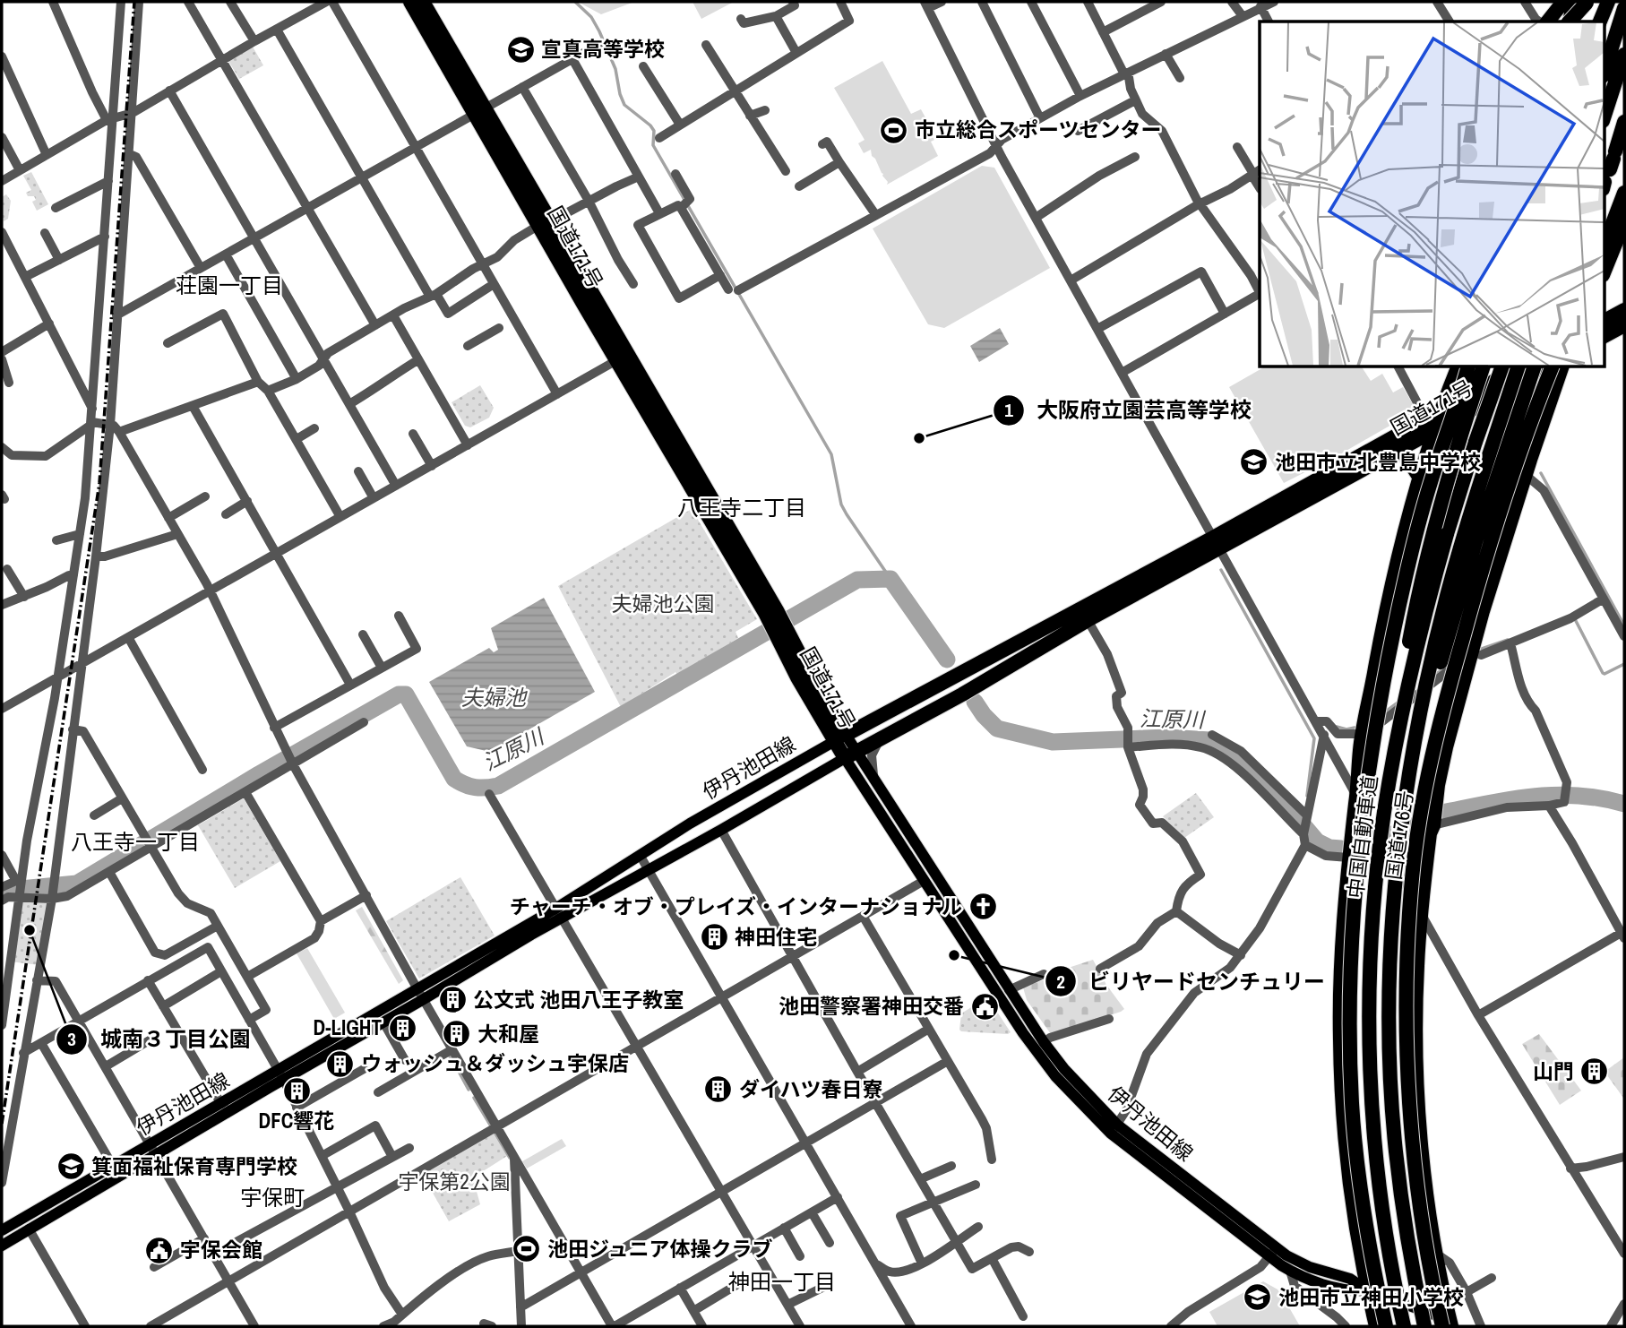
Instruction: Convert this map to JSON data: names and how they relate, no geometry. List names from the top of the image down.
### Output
{
  "streets": {
    "highway": ["国道171号", "国道176号", "中国自動車道"],
    "main road": ["伊丹池田線"]
  },
  "crossings": [
    ["国道171号", "伊丹池田線"],
    ["伊丹池田線", "国道176号"]
  ],
  "districts": [
    "荘園一丁目",
    "八王寺二丁目",
    "八王寺一丁目",
    "宇保町",
    "神田一丁目"
  ],
  "water": ["夫婦池", "江原川"],
  "parks": ["夫婦池公園", "宇保第2公園"],
  "places": {
    "school or university": [
      "宣真高等学校",
      "池田市立北豊島中学校",
      "箕面福祉保育専門学校",
      "池田市立神田小学校"
    ],
    "sports": ["市立総合スポーツセンター", "池田ジュニア体操クラブ"],
    "other": ["大阪府立園芸高等学校", "城南３丁目公園", "ビリヤードセンチュリー"],
    "church": ["チャーチ・オブ・プレイズ・インターナショナル"],
    "building": [
      "神田住宅",
      "公文式 池田八王子教室",
      "D-LIGHT",
      "大和屋",
      "ウォッシュ＆ダッシュ宇保店",
      "山門",
      "ダイハツ春日寮",
      "DFC響花"
    ],
    "public building": ["池田警察署神田交番", "宇保会館"]
  }
}
